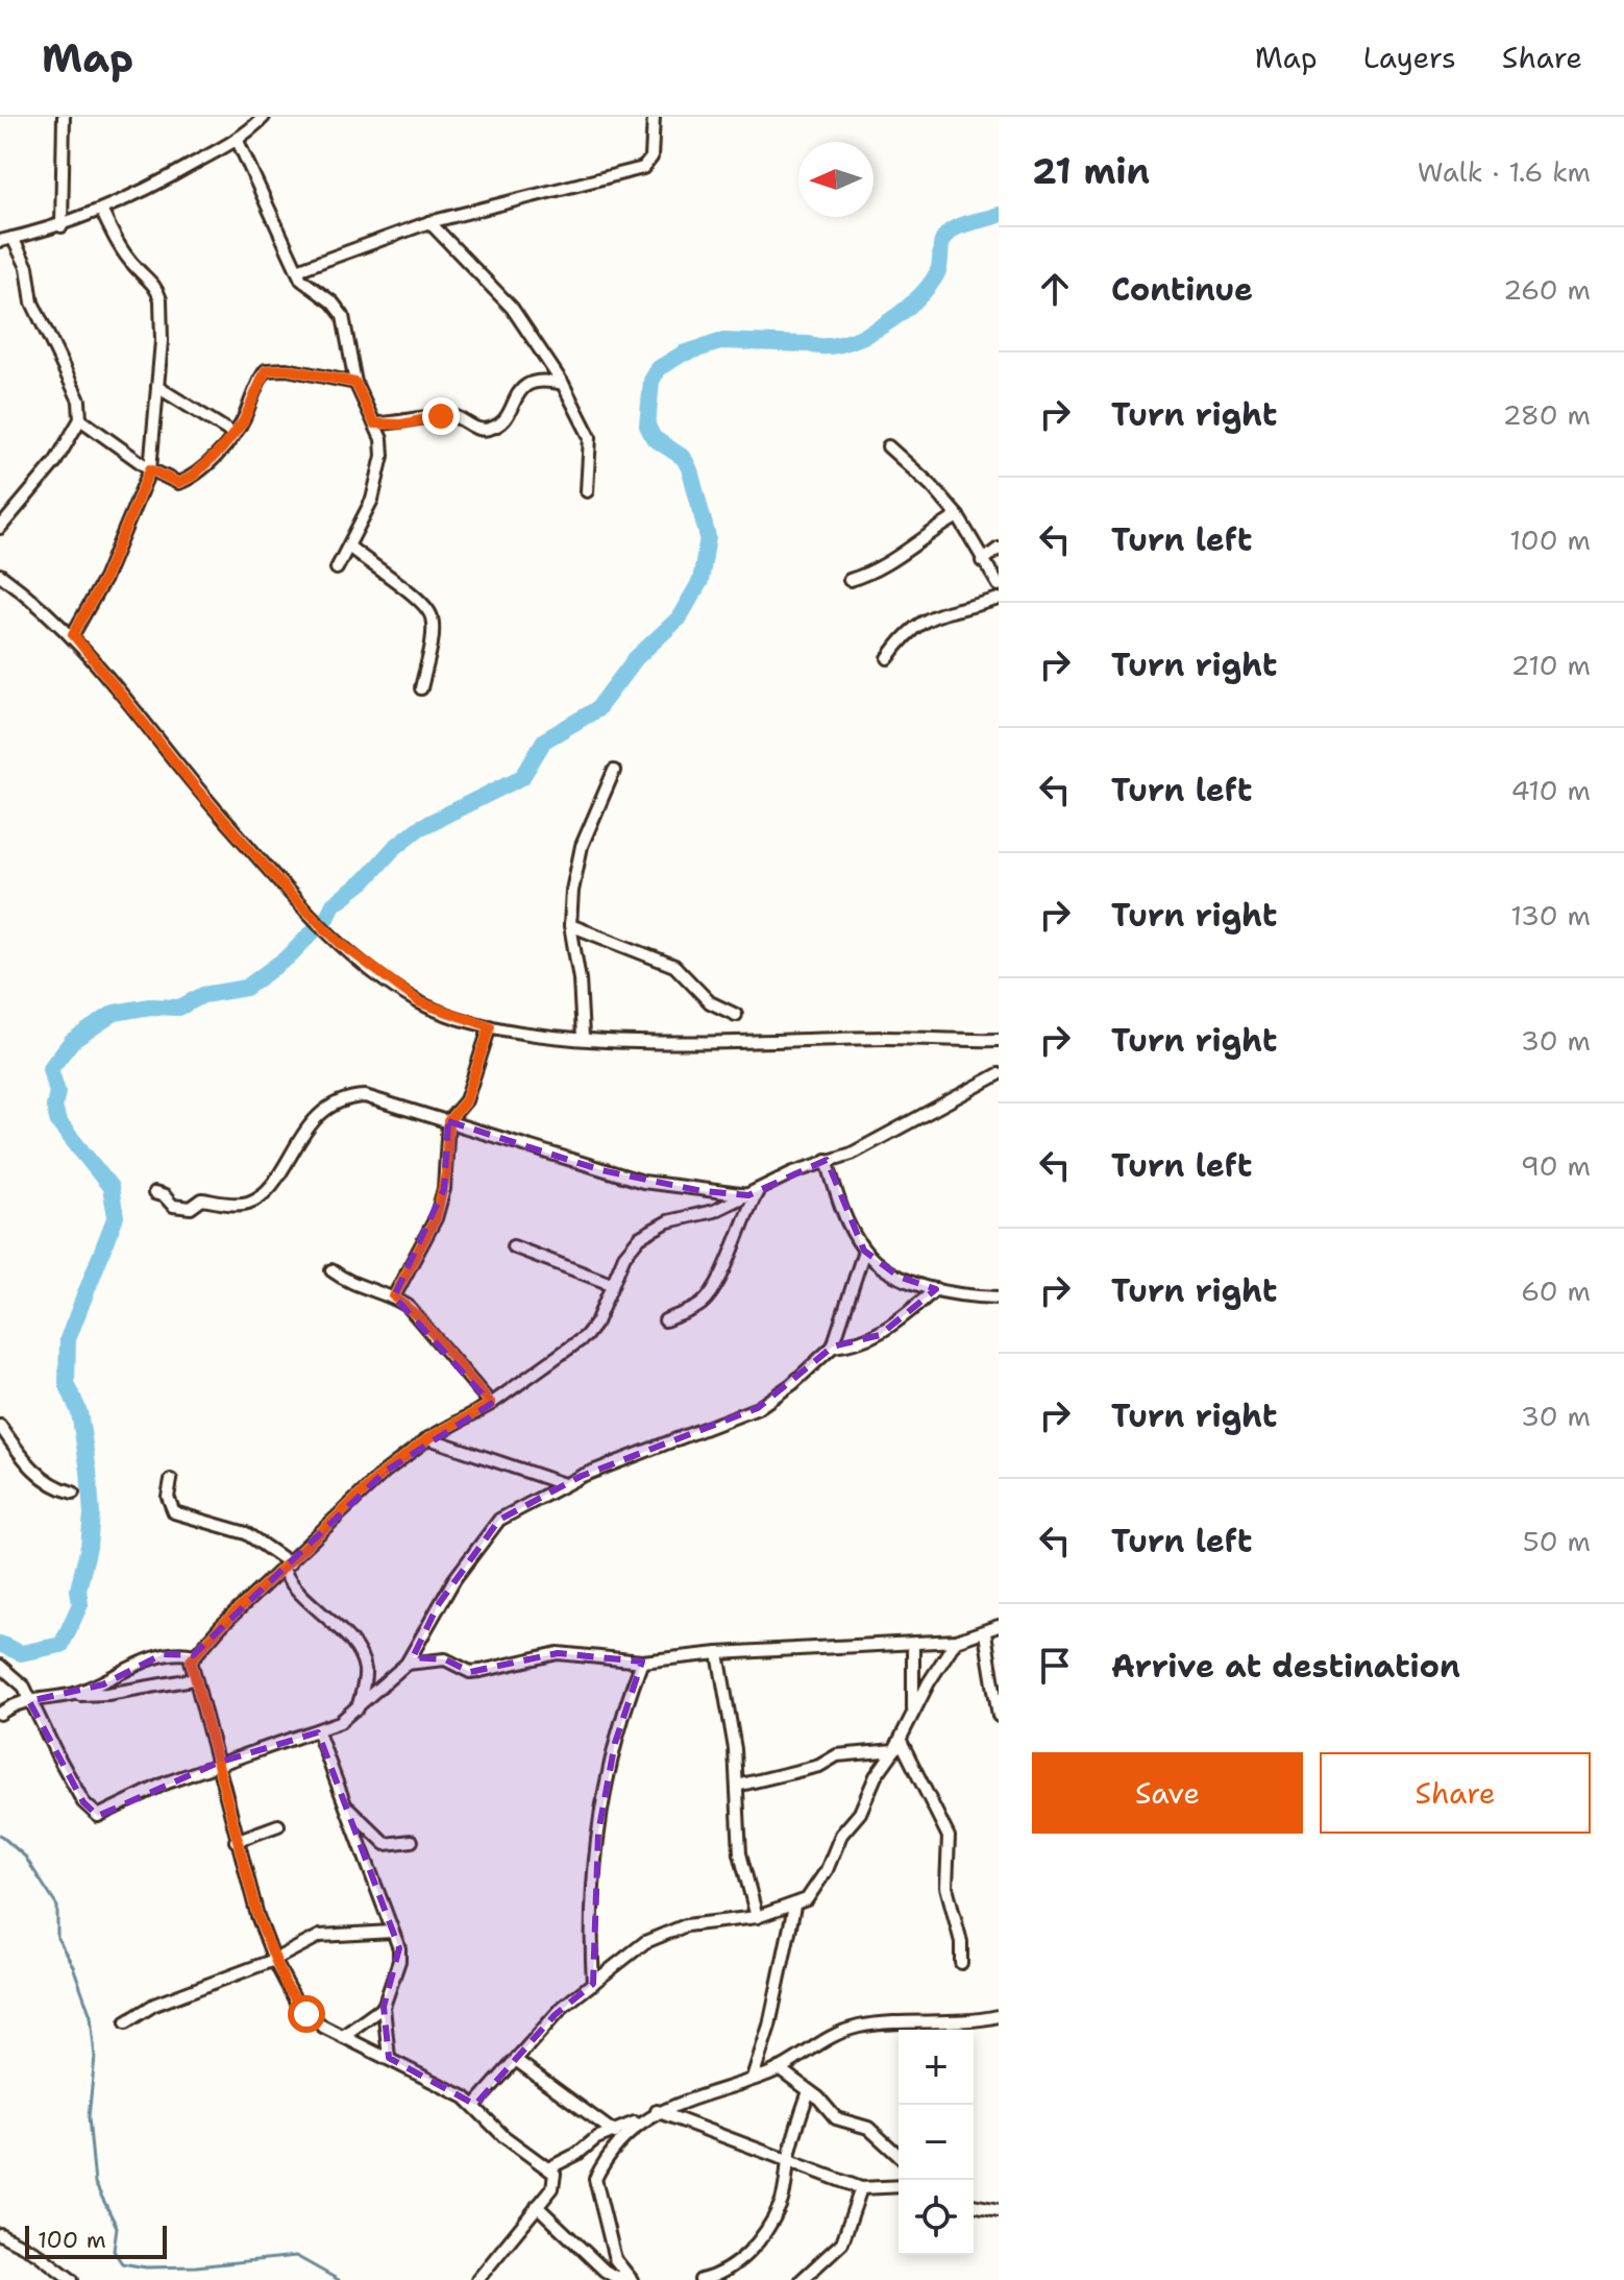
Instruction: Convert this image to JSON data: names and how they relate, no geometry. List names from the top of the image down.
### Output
{
  "scale_bar": "100 m",
  "north": "left",
  "page": {
    "header": "Map",
    "nav": ["Map", "Layers", "Share"],
    "heading": ["21 min", "Walk · 1.6 km"],
    "list": [
      ["Continue", "260 m"],
      ["Turn right", "280 m"],
      ["Turn left", "100 m"],
      ["Turn right", "210 m"],
      ["Turn left", "410 m"],
      ["Turn right", "130 m"],
      ["Turn right", "30 m"],
      ["Turn left", "90 m"],
      ["Turn right", "60 m"],
      ["Turn right", "30 m"],
      ["Turn left", "50 m"],
      "Arrive at destination"
    ],
    "buttons": ["Save", "Share"],
    "map_buttons": ["+", "−"],
    "scale": "100 m"
  }
}
